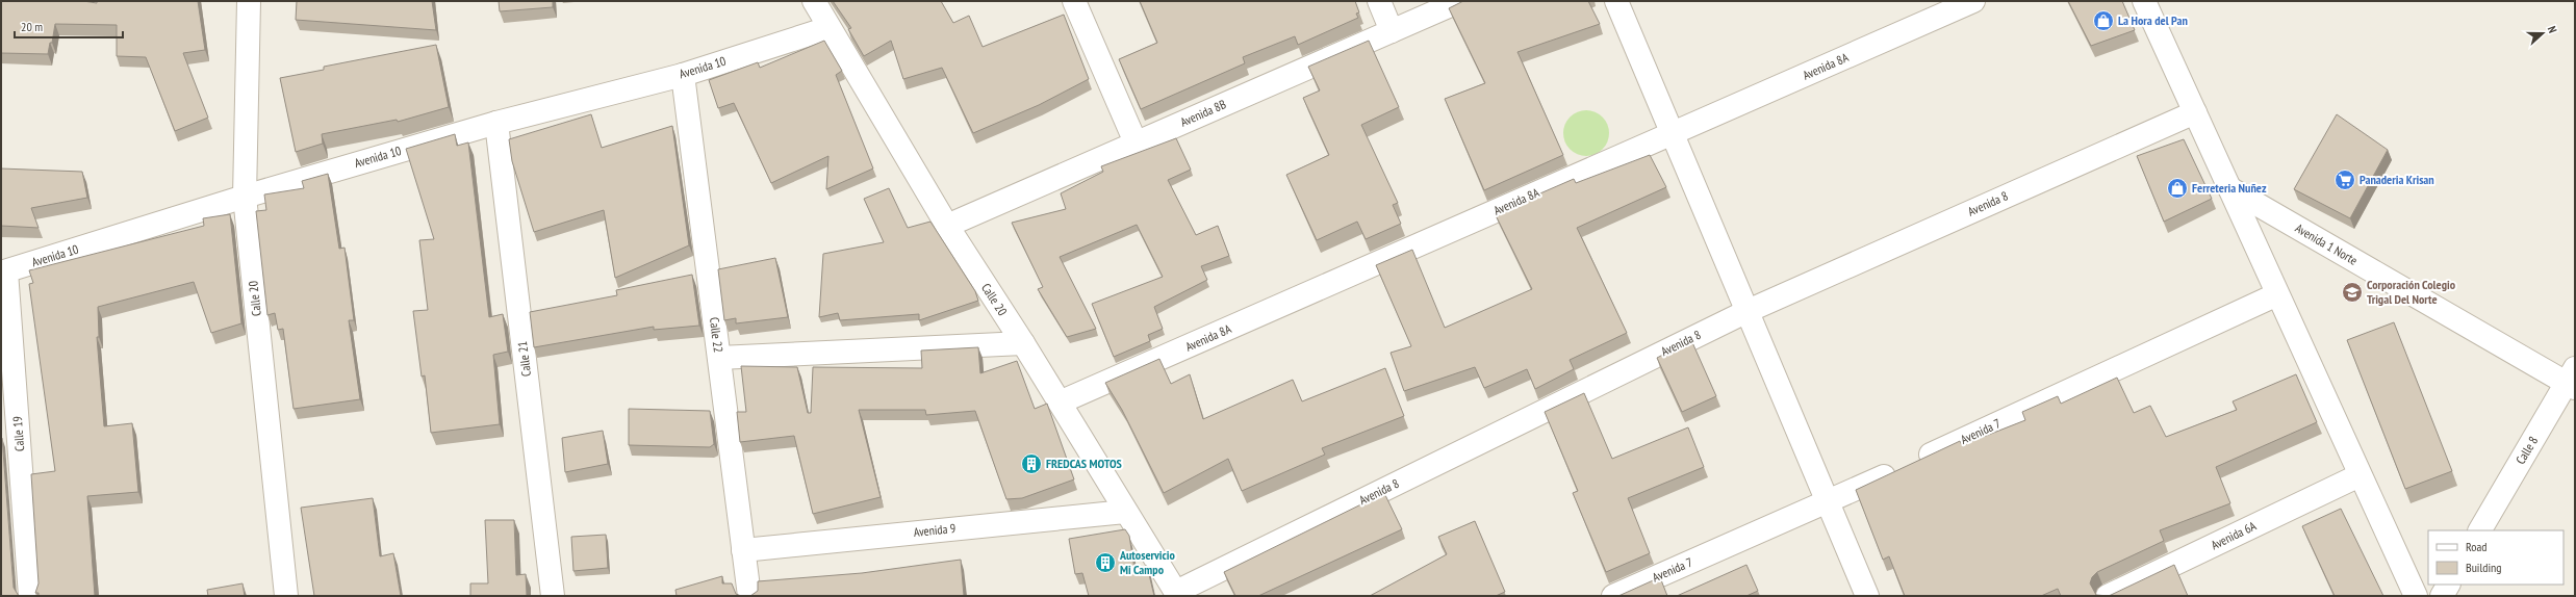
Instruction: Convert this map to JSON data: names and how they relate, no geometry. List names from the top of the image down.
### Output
{
  "streets": {
    "street": [
      "Avenida 8A",
      "Avenida 10",
      "Avenida 8B",
      "Avenida 8",
      "Avenida 1 Norte",
      "Calle 20",
      "Calle 22",
      "Calle 21",
      "Avenida 7",
      "Calle 19",
      "Calle 8",
      "Avenida 9",
      "Avenida 6A"
    ]
  },
  "crossings": [
    ["Avenida 8A", "Calle 20"],
    ["Avenida 10", "Calle 20"],
    ["Avenida 10", "Calle 22"],
    ["Avenida 10", "Calle 21"],
    ["Avenida 10", "Calle 19"],
    ["Avenida 8B", "Calle 20"],
    ["Avenida 8", "Calle 20"],
    ["Avenida 1 Norte", "Calle 8"],
    ["Calle 20", "Avenida 9"],
    ["Calle 22", "Avenida 9"]
  ],
  "places": {
    "shop": ["La Hora del Pan", "Ferreteria Nuñez"],
    "supermarket": ["Panaderia Krisan"],
    "school or university": ["Corporación Colegio Trigal Del Norte"],
    "building": ["FREDCAS MOTOS", "Autoservicio Mi Campo"]
  },
  "legend": ["Road", "Building"],
  "scale_bar": "20 m",
  "north": "right"
}
